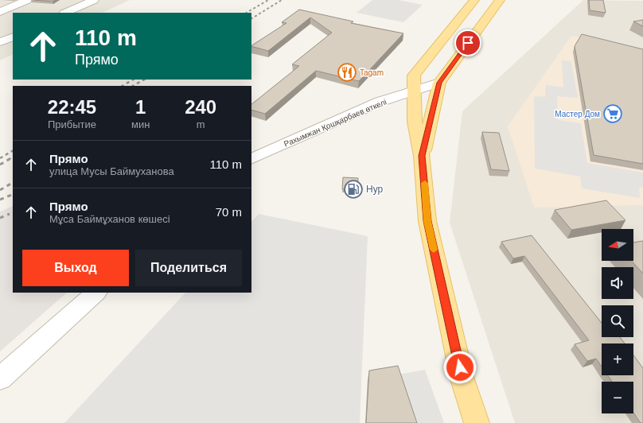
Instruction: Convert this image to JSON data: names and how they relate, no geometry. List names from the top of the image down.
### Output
{
  "streets": {
    "street": ["Рахымжан Қошқарбаев өткелі"]
  },
  "places": {
    "restaurant": ["Tagam"],
    "supermarket": ["Мастер Дом"],
    "fuel station": ["Нур"]
  },
  "north": "left",
  "page": {
    "turn": ["110 m", "Прямо"],
    "eta": [
      "22:45",
      "Прибытие",
      "1",
      "мин",
      "240",
      "m"
    ],
    "list": [
      {
        "name": "Прямо",
        "note": "улица Мусы Баймуханова",
        "value": "110 m"
      },
      {
        "name": "Прямо",
        "note": "Мұса Баймұханов көшесі",
        "value": "70 m"
      }
    ],
    "map_buttons": ["+", "−"],
    "buttons": ["Выход", "Поделиться"]
  }
}
